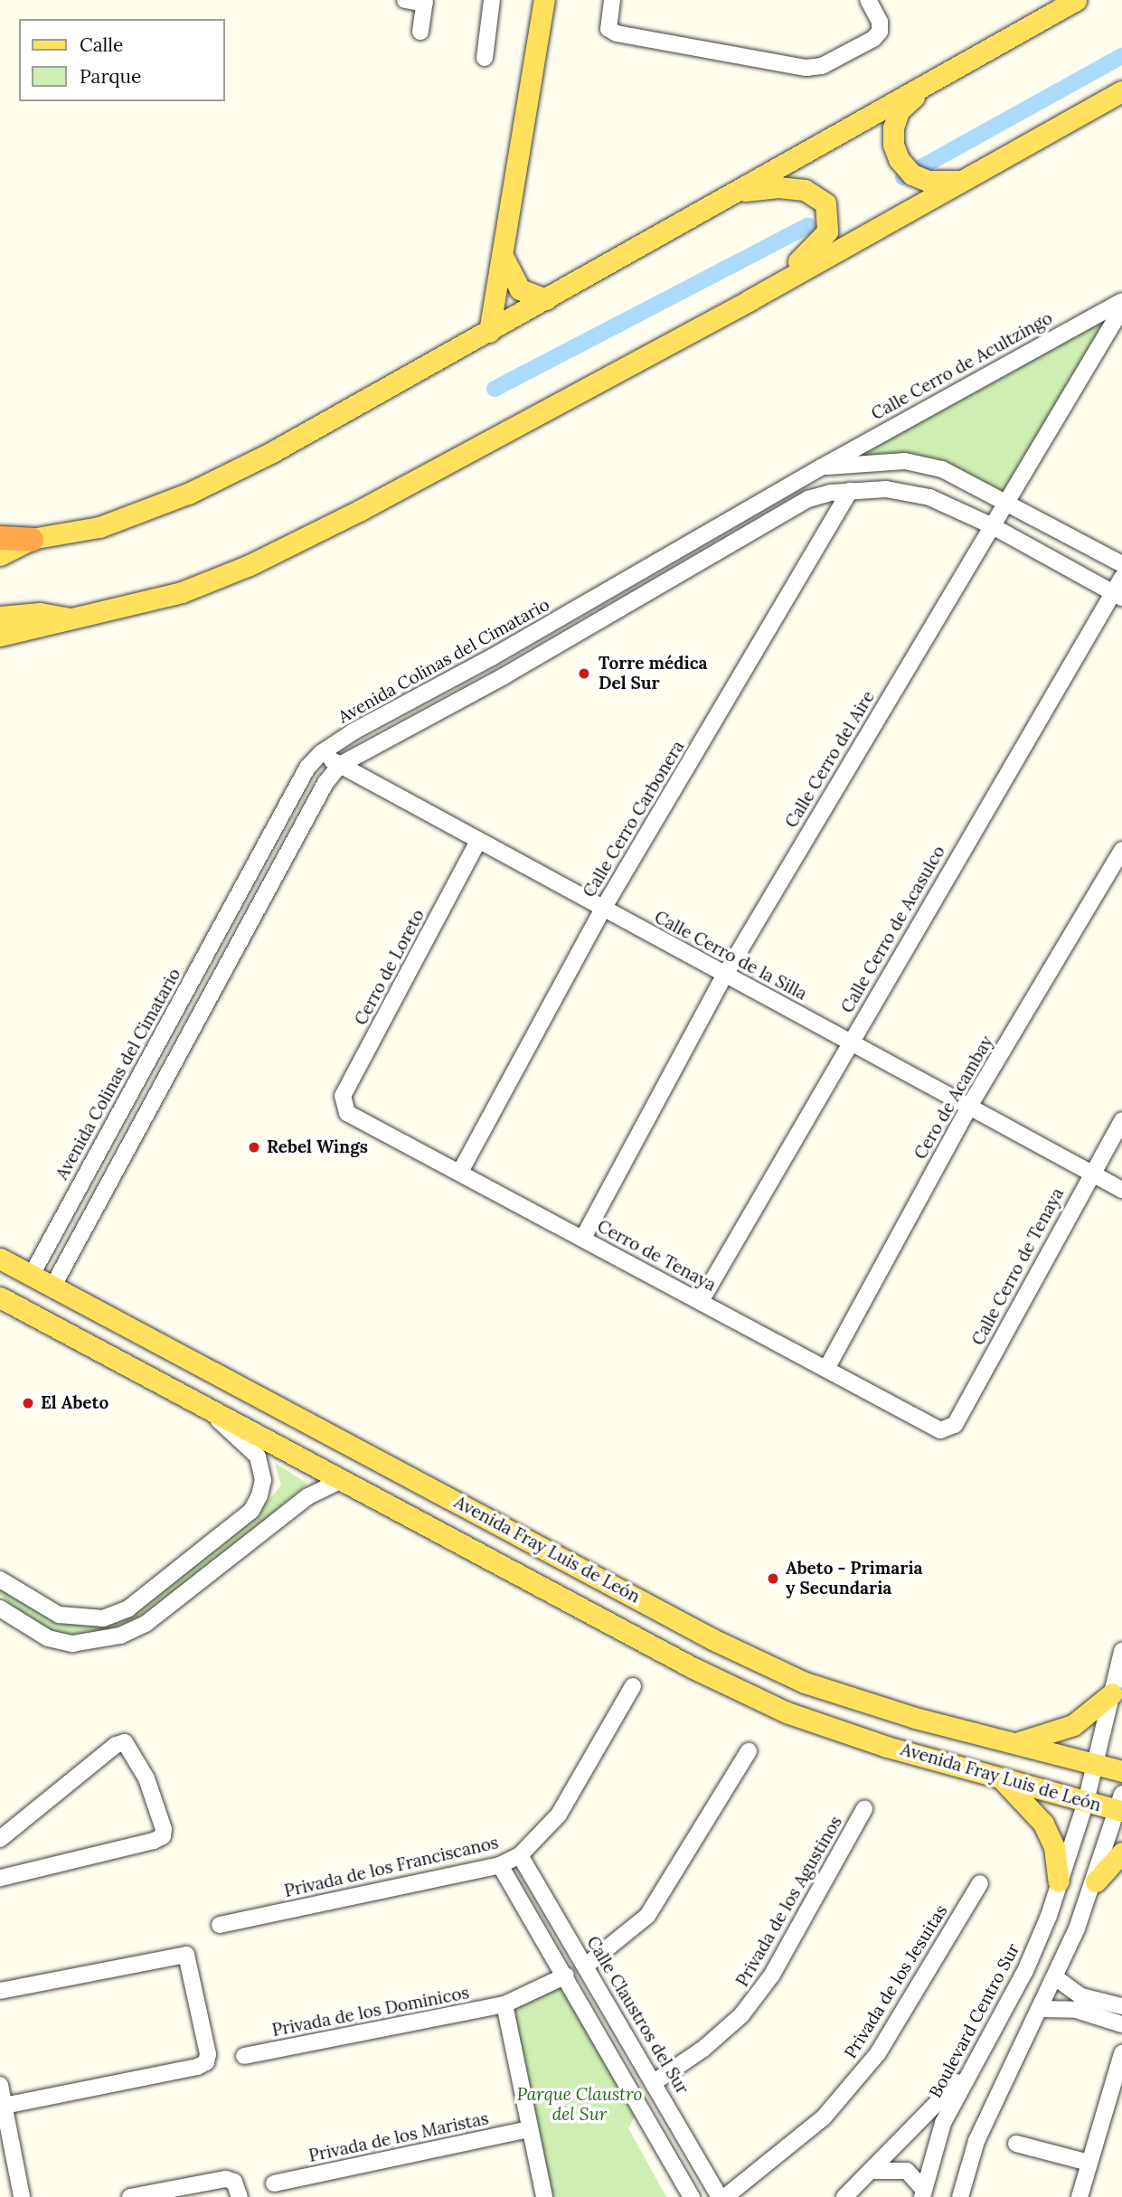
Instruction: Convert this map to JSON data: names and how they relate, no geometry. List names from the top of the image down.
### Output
{
  "streets": {
    "main road": ["Avenida Fray Luis de León"],
    "street": [
      "Calle Cerro de Acultzingo",
      "Avenida Colinas del Cimatario",
      "Calle Cerro del Aire",
      "Calle Cerro Carbonera",
      "Calle Cerro de Acasulco",
      "Calle Cerro de la Silla",
      "Cerro de Loreto",
      "Cero de Acambay",
      "Cerro de Tenaya",
      "Calle Cerro de Tenaya",
      "Privada de los Franciscanos",
      "Privada de los Agustinos",
      "Privada de los Jesuitas",
      "Privada de los Dominicos",
      "Calle Claustros del Sur",
      "Boulevard Centro Sur",
      "Privada de los Maristas"
    ]
  },
  "crossings": [
    ["Calle Cerro de Acultzingo", "Avenida Colinas del Cimatario"],
    ["Avenida Colinas del Cimatario", "Calle Cerro del Aire"],
    ["Avenida Colinas del Cimatario", "Calle Cerro de la Silla"],
    ["Avenida Colinas del Cimatario", "Avenida Fray Luis de León"],
    ["Calle Cerro del Aire", "Calle Cerro de la Silla"],
    ["Calle Cerro del Aire", "Cerro de Tenaya"],
    ["Calle Cerro Carbonera", "Calle Cerro de la Silla"],
    ["Calle Cerro Carbonera", "Cerro de Tenaya"],
    ["Calle Cerro de Acasulco", "Calle Cerro de la Silla"],
    ["Calle Cerro de Acasulco", "Cerro de Tenaya"],
    ["Calle Cerro de la Silla", "Cerro de Loreto"],
    ["Calle Cerro de la Silla", "Cero de Acambay"],
    ["Calle Cerro de la Silla", "Calle Cerro de Tenaya"],
    ["Cerro de Loreto", "Cerro de Tenaya"],
    ["Cero de Acambay", "Cerro de Tenaya"],
    ["Cerro de Tenaya", "Calle Cerro de Tenaya"],
    ["Avenida Fray Luis de León", "Boulevard Centro Sur"],
    ["Privada de los Franciscanos", "Calle Claustros del Sur"],
    ["Privada de los Agustinos", "Calle Claustros del Sur"]
  ],
  "parks": ["Parque Claustro del Sur"],
  "places": [
    "Torre médica Del Sur",
    "Rebel Wings",
    "El Abeto",
    "Abeto - Primaria y Secundaria"
  ],
  "legend": ["Calle", "Parque"]
}
